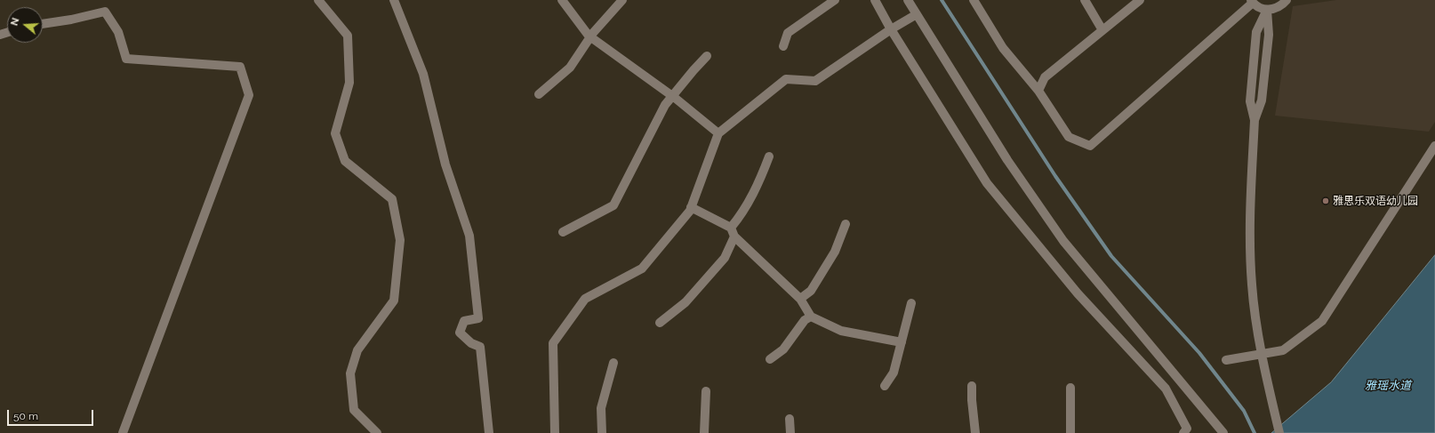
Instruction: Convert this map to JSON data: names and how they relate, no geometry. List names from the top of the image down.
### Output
{
  "water": ["雅瑶水道"],
  "places": ["雅思乐双语幼儿园"],
  "scale_bar": "50 m",
  "north": "left"
}
